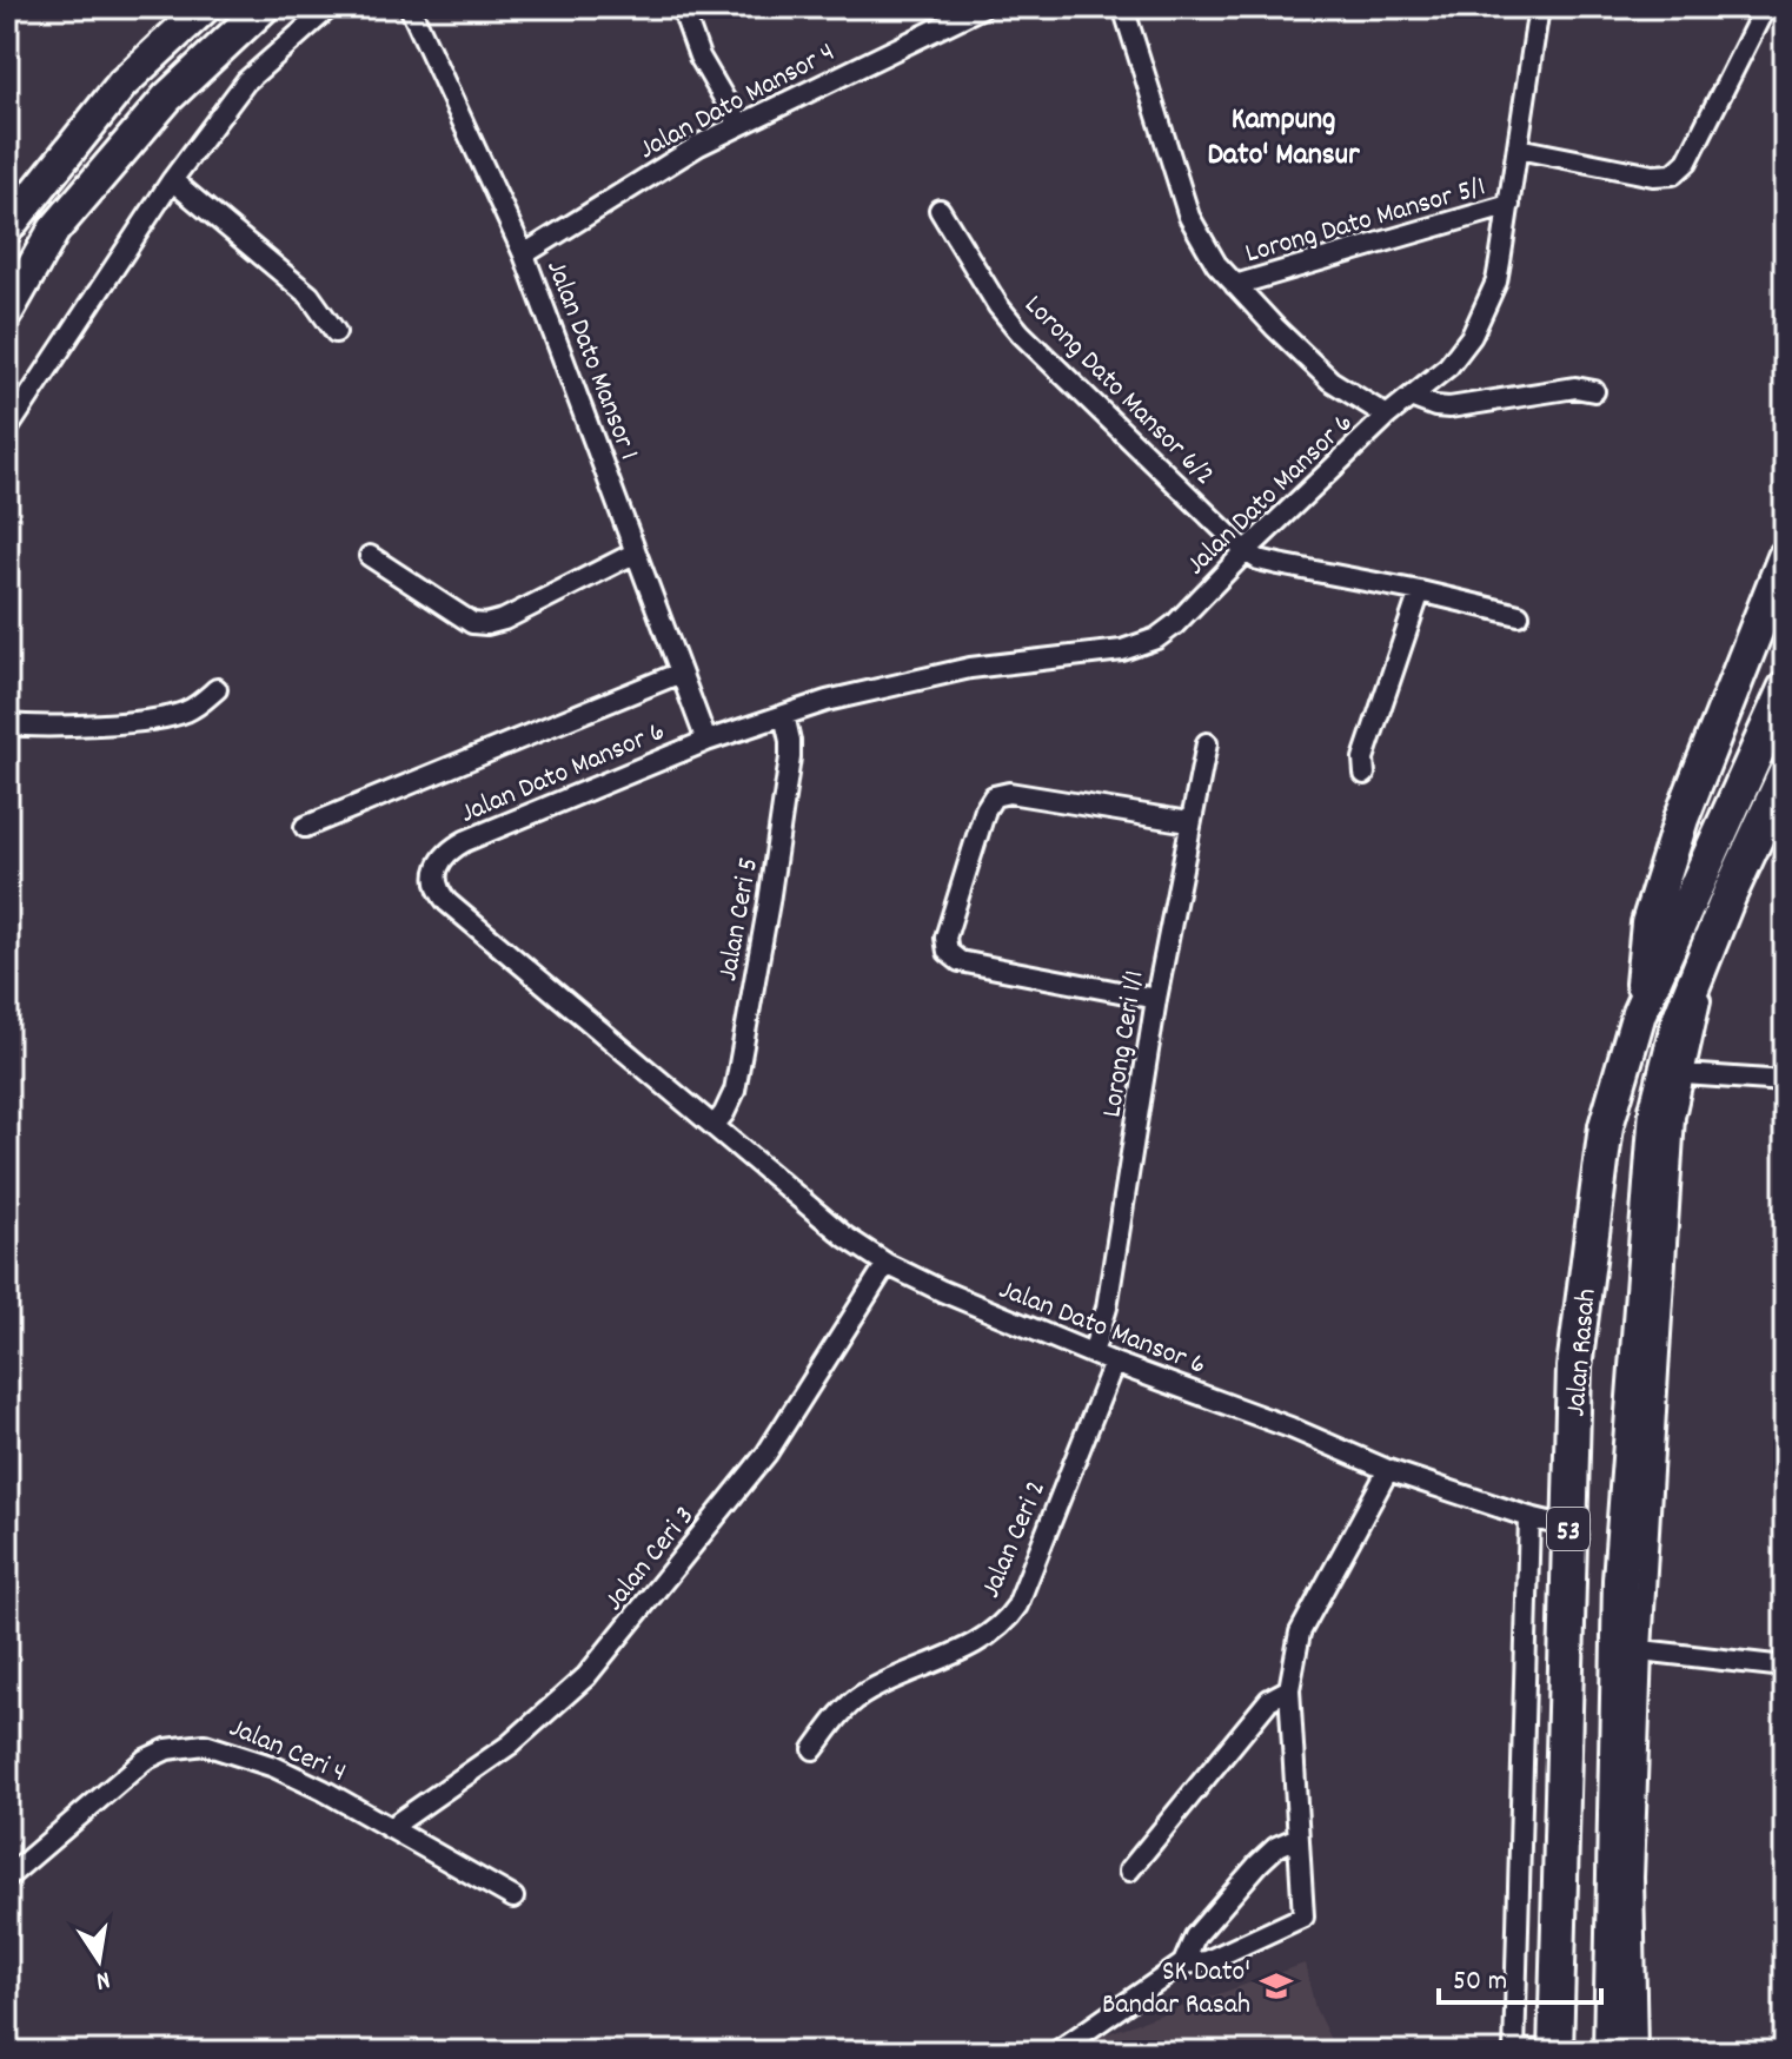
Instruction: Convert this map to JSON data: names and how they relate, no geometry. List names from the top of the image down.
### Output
{
  "streets": {
    "highway": ["Jalan Rasah", "53"],
    "street": [
      "Jalan Dato Mansor 4",
      "Lorong Dato Mansor 5/1",
      "Jalan Dato Mansor 1",
      "Lorong Dato Mansor 6/2",
      "Jalan Dato Mansor 6",
      "Jalan Ceri 5",
      "Lorong Ceri 1/1",
      "Jalan Ceri 2",
      "Jalan Ceri 3",
      "Jalan Ceri 4"
    ]
  },
  "crossings": [
    ["Jalan Dato Mansor 4", "Jalan Dato Mansor 1"],
    ["Lorong Dato Mansor 5/1", "Jalan Dato Mansor 6"],
    ["Jalan Dato Mansor 1", "Jalan Dato Mansor 6"],
    ["Lorong Dato Mansor 6/2", "Jalan Dato Mansor 6"],
    ["Jalan Dato Mansor 6", "Jalan Ceri 5"],
    ["Jalan Dato Mansor 6", "Lorong Ceri 1/1"],
    ["Jalan Dato Mansor 6", "Jalan Rasah"],
    ["Jalan Dato Mansor 6", "Jalan Ceri 2"],
    ["Jalan Dato Mansor 6", "Jalan Ceri 3"],
    ["Jalan Ceri 3", "Jalan Ceri 4"]
  ],
  "districts": ["Kampung Dato' Mansur"],
  "places": {
    "school or university": ["SK Dato' Bandar Rasah"]
  },
  "scale_bar": "50 m",
  "north": "bottom"
}
